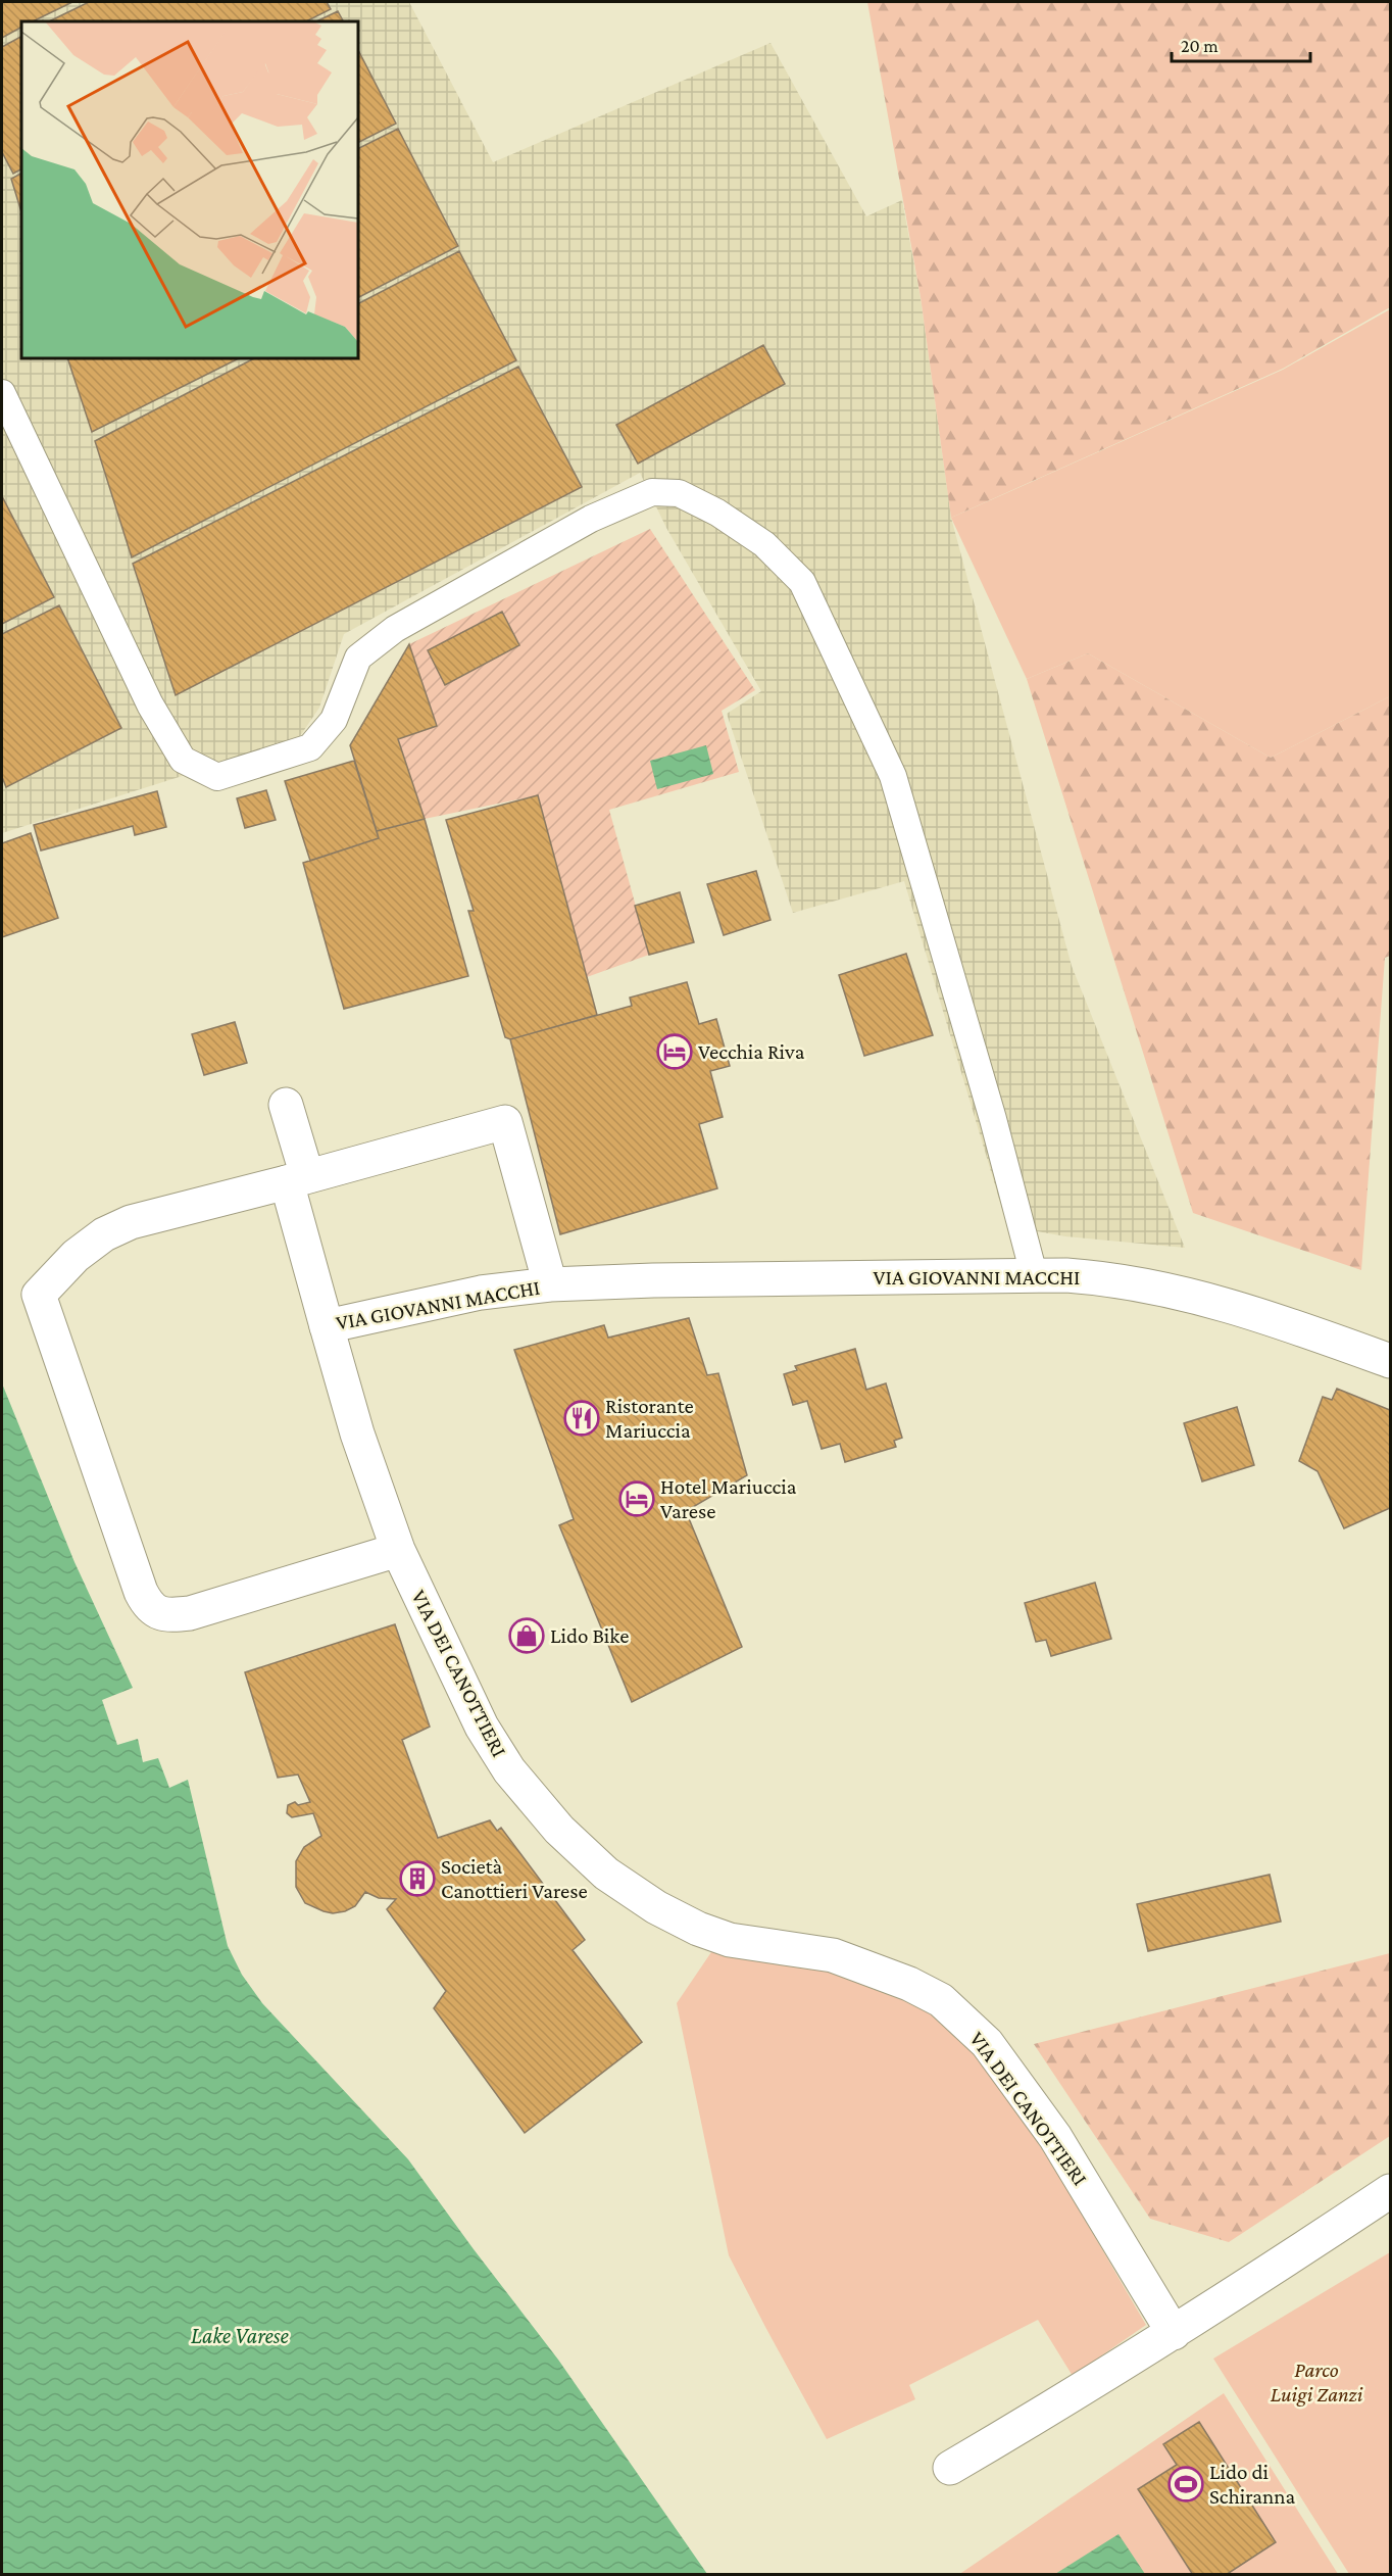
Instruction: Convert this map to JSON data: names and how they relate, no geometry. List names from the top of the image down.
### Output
{
  "streets": {
    "street": ["VIA GIOVANNI MACCHI", "VIA DEI CANOTTIERI"]
  },
  "crossings": [
    ["VIA GIOVANNI MACCHI", "VIA DEI CANOTTIERI"]
  ],
  "water": ["Lake Varese"],
  "parks": ["Parco Luigi Zanzi"],
  "places": {
    "hotel": ["Vecchia Riva", "Hotel Mariuccia Varese"],
    "restaurant": ["Ristorante Mariuccia"],
    "shop": ["Lido Bike"],
    "building": ["Società Canottieri Varese"],
    "sports": ["Lido di Schiranna"]
  },
  "scale_bar": "20 m"
}
